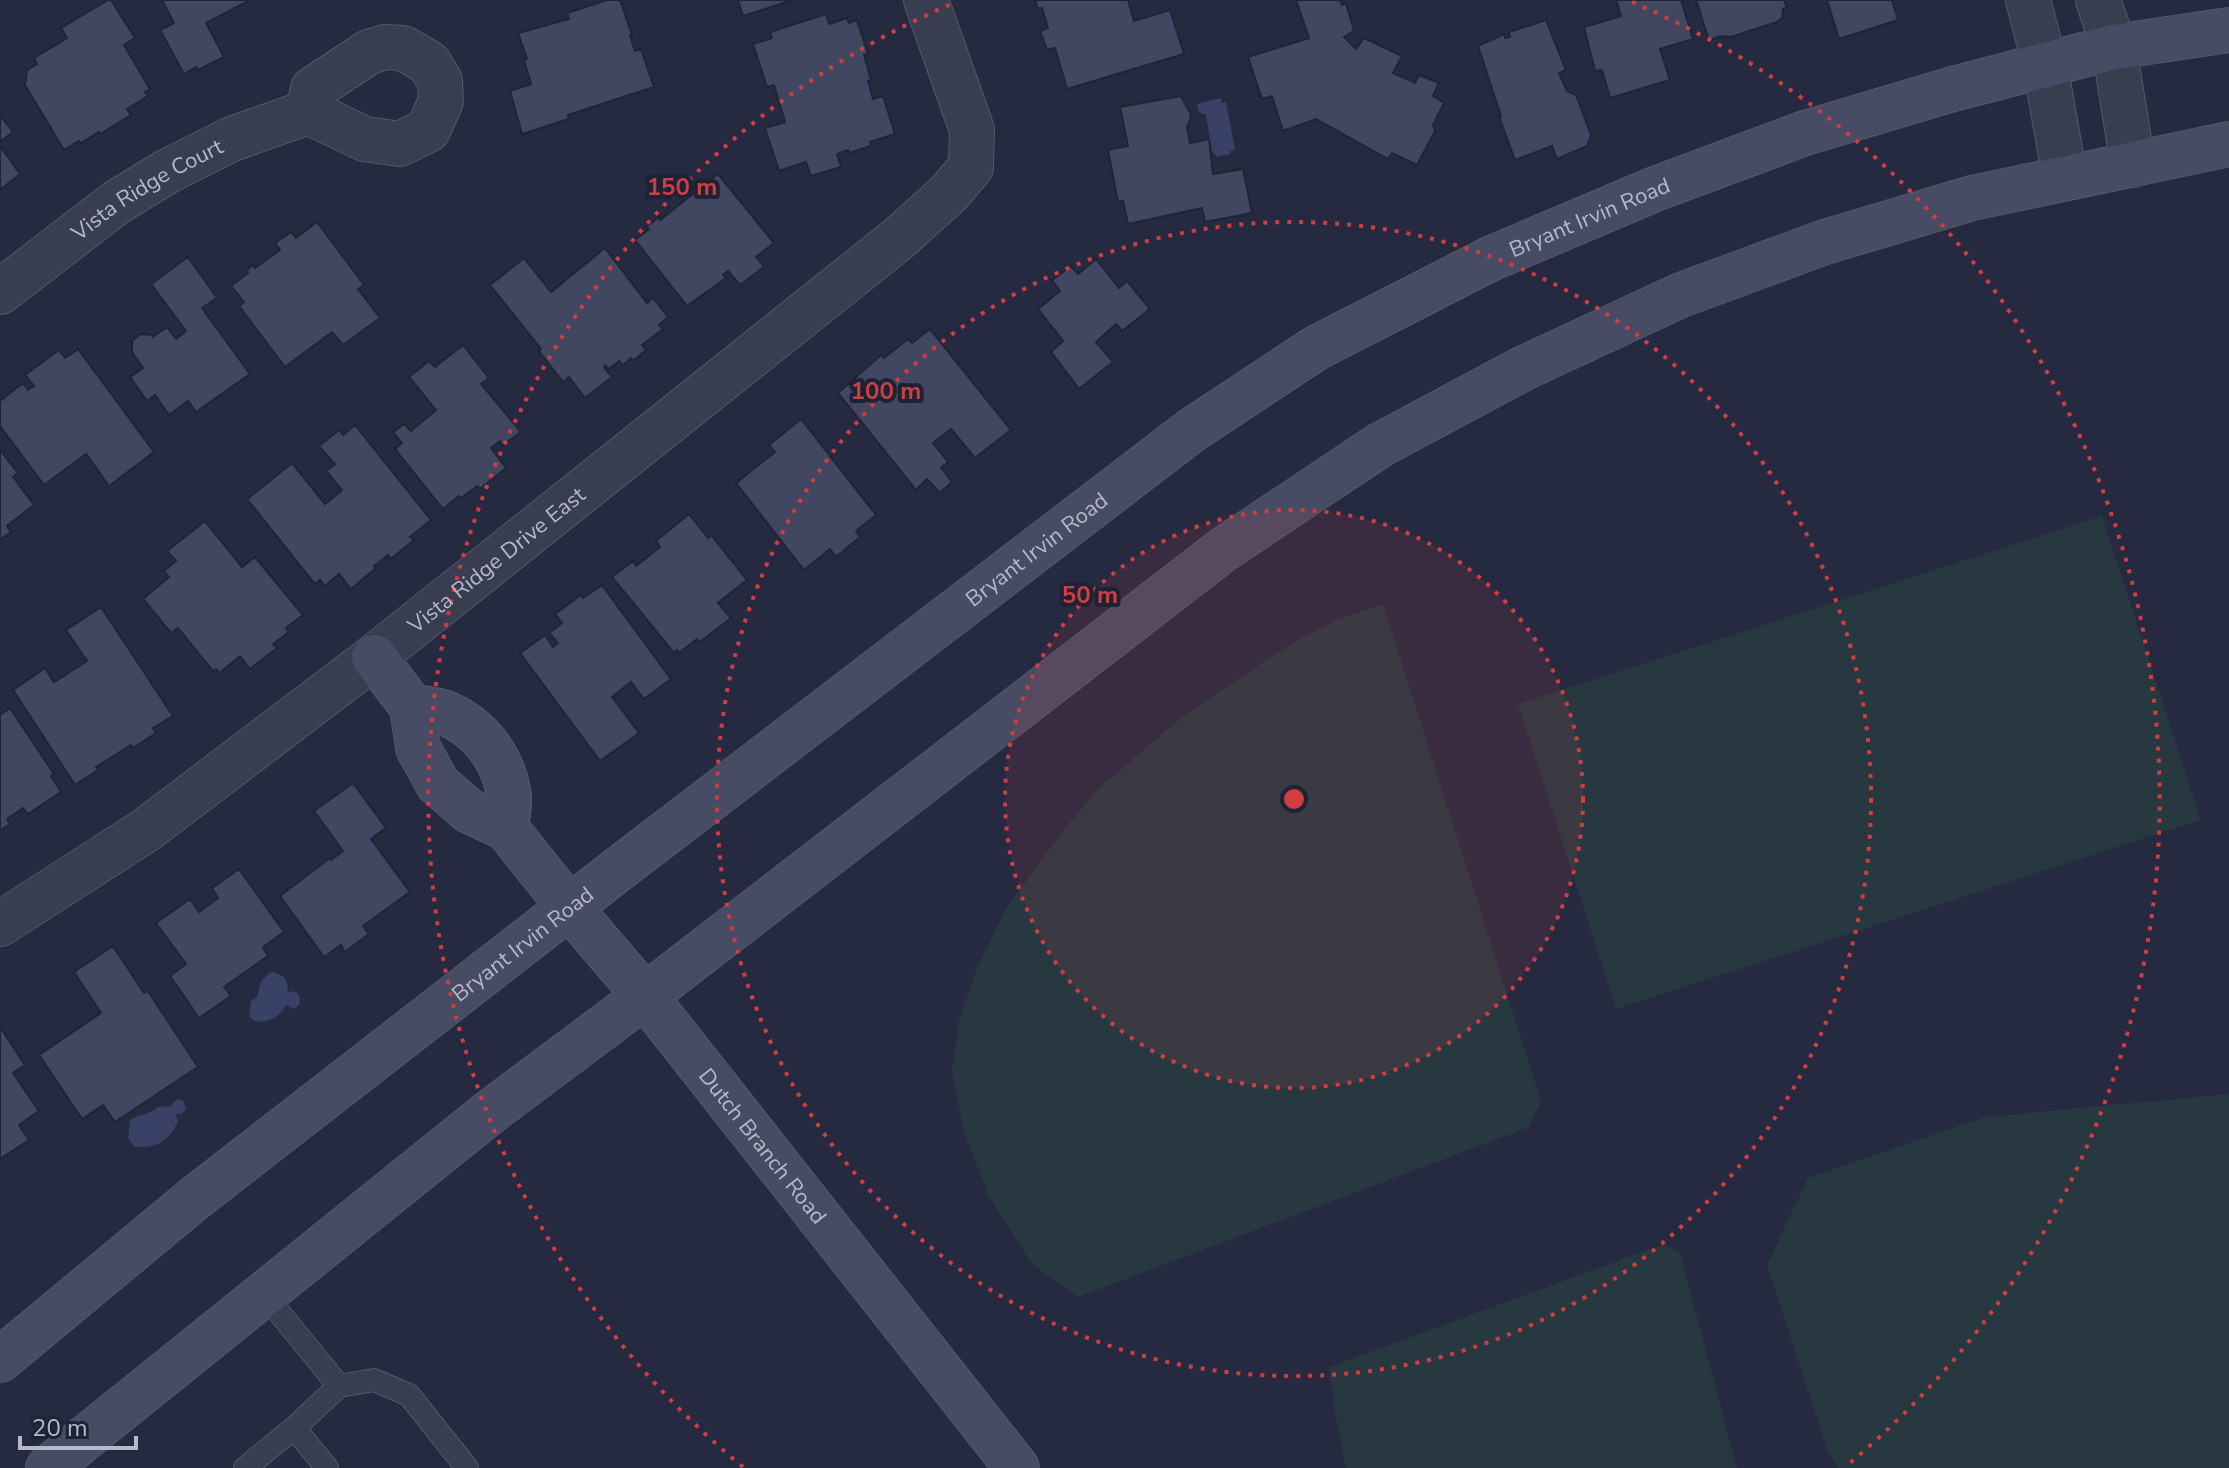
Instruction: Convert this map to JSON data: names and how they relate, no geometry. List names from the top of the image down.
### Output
{
  "streets": {
    "main road": ["Bryant Irvin Road", "Dutch Branch Road"],
    "street": ["Vista Ridge Court", "Vista Ridge Drive East"]
  },
  "crossings": [
    ["Bryant Irvin Road", "Dutch Branch Road"],
    ["Vista Ridge Drive East", "Dutch Branch Road"]
  ],
  "scale_bar": "20 m",
  "rings": ["150 m", "100 m", "50 m"]
}
